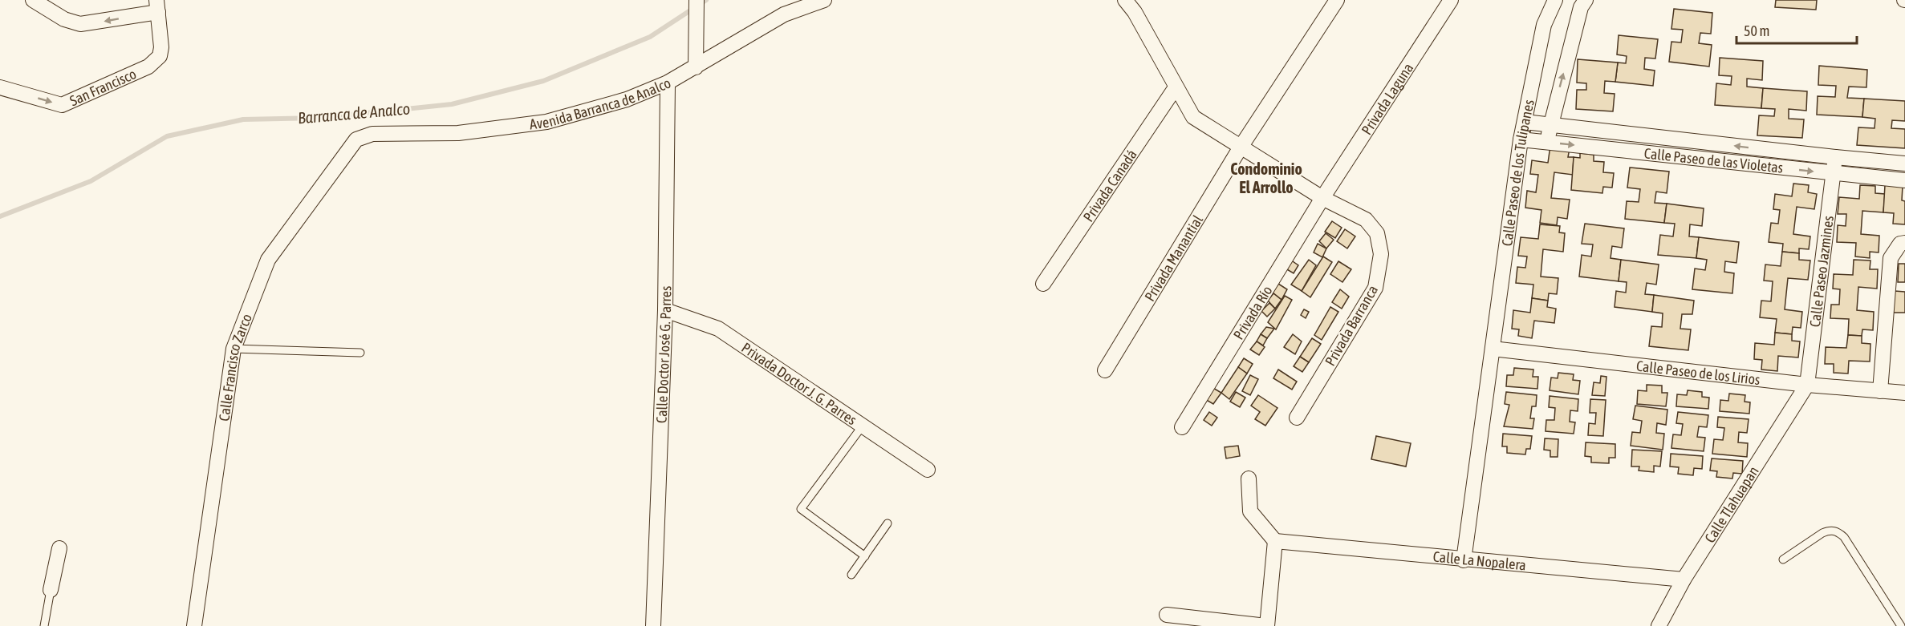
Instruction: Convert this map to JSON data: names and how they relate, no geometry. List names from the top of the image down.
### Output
{
  "streets": {
    "street": [
      "San Francisco",
      "Privada Laguna",
      "Avenida Barranca de Analco",
      "Calle Paseo de las Violetas",
      "Calle Paseo de los Tulipanes",
      "Privada Canadá",
      "Privada Manantial",
      "Calle Paseo Jazmines",
      "Privada Río",
      "Privada Barranca",
      "Calle Doctor José G. Parres",
      "Calle Francisco Zarco",
      "Calle Paseo de los Lirios",
      "Privada Doctor J. G. Parres",
      "Calle Tlahuapan",
      "Calle La Nopalera"
    ]
  },
  "crossings": [
    ["Privada Laguna", "Privada Río"],
    ["Privada Laguna", "Privada Barranca"],
    ["Avenida Barranca de Analco", "Calle Doctor José G. Parres"],
    ["Avenida Barranca de Analco", "Calle Francisco Zarco"],
    ["Calle Paseo de las Violetas", "Calle Paseo de los Tulipanes"],
    ["Calle Paseo de las Violetas", "Calle Paseo Jazmines"],
    ["Calle Paseo de los Tulipanes", "Calle Paseo de los Lirios"],
    ["Calle Paseo de los Tulipanes", "Calle La Nopalera"],
    ["Privada Canadá", "Privada Barranca"],
    ["Privada Manantial", "Privada Barranca"],
    ["Calle Paseo Jazmines", "Calle Paseo de los Lirios"],
    ["Calle Paseo Jazmines", "Calle Tlahuapan"],
    ["Privada Río", "Privada Barranca"],
    ["Calle Doctor José G. Parres", "Privada Doctor J. G. Parres"],
    ["Calle Paseo de los Lirios", "Calle Tlahuapan"],
    ["Calle Tlahuapan", "Calle La Nopalera"]
  ],
  "districts": ["Condominio El Arrollo"],
  "water": ["Barranca de Analco"],
  "scale_bar": "50 m"
}
